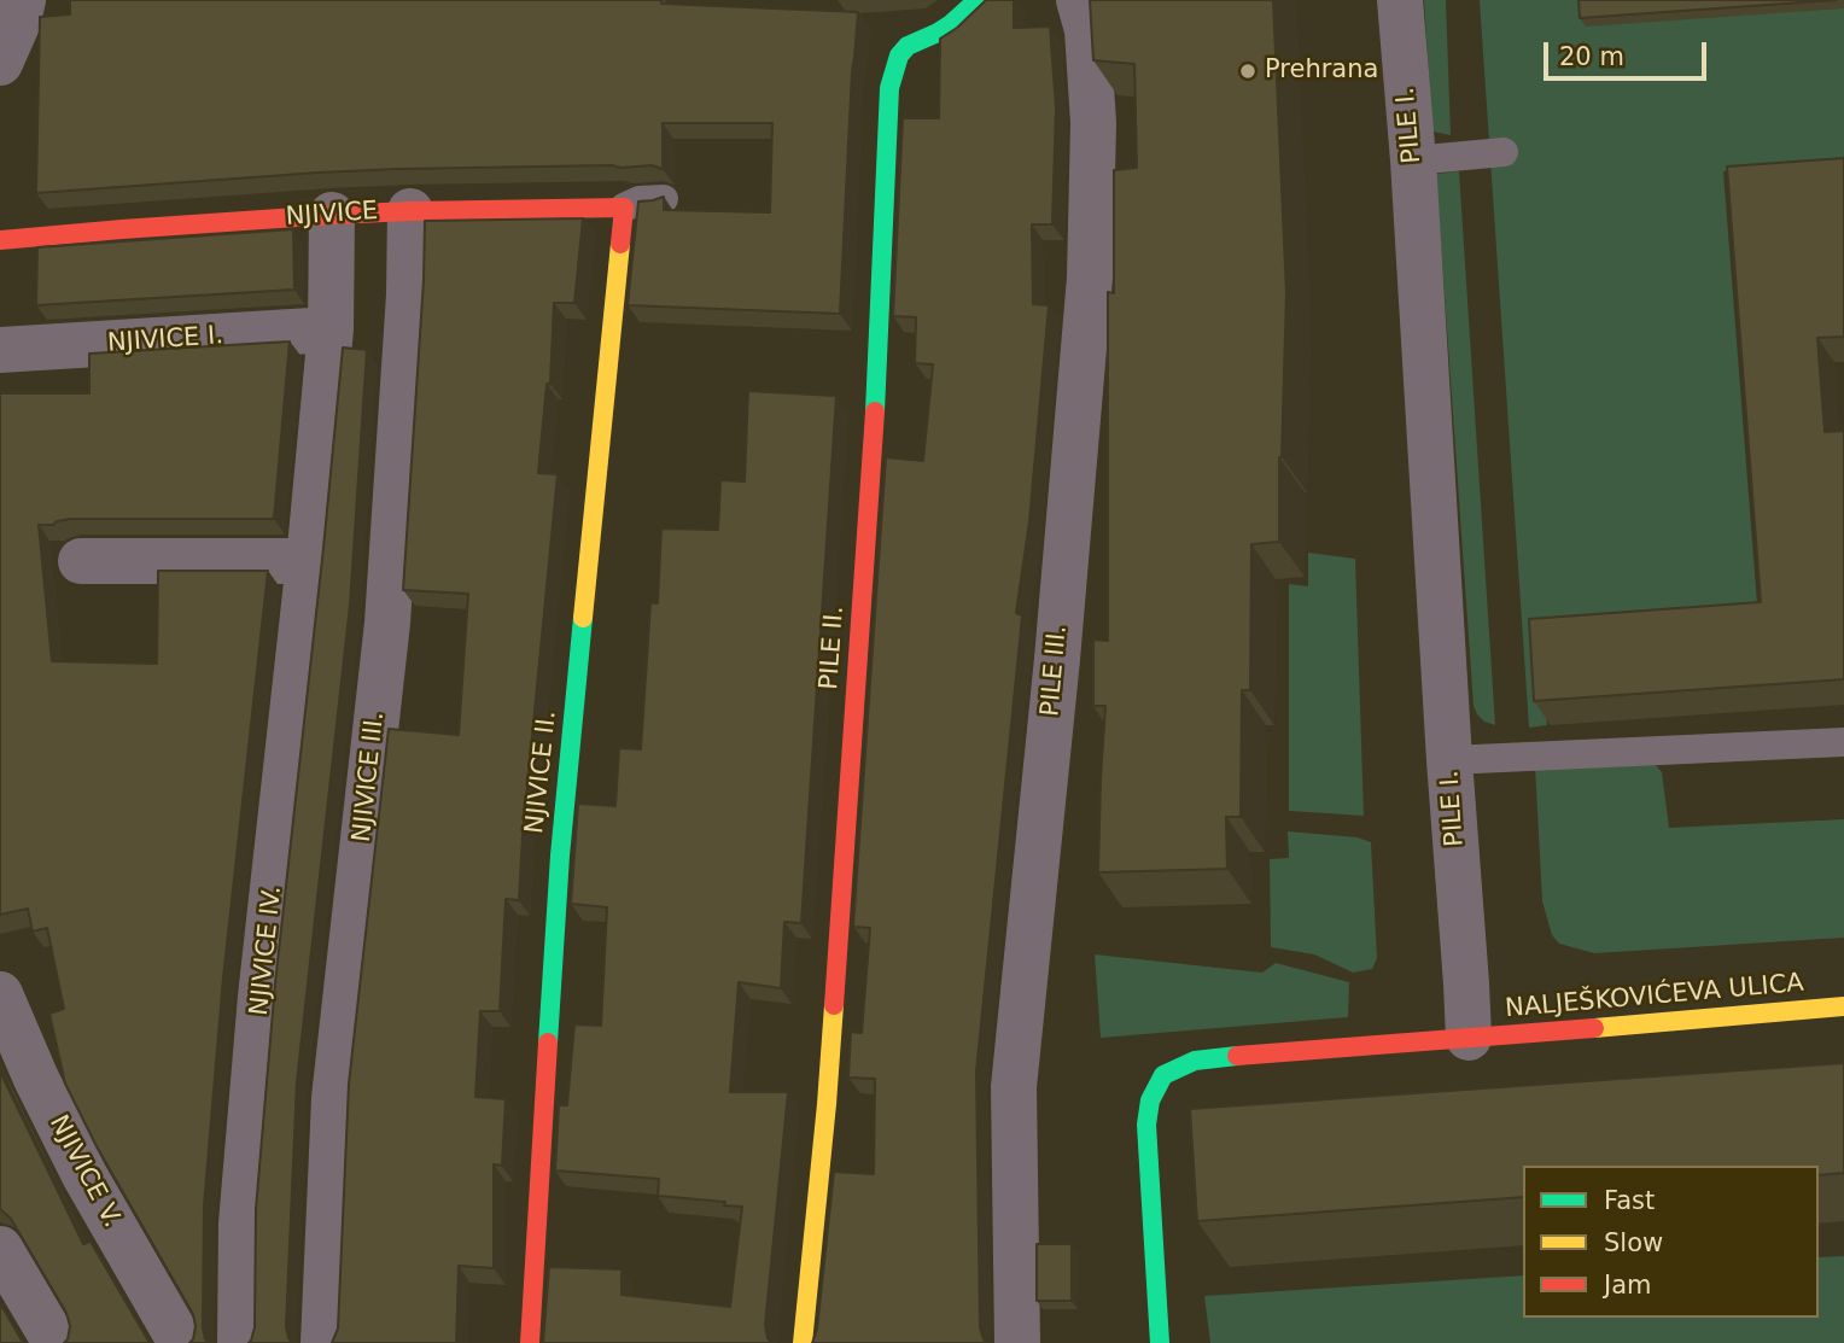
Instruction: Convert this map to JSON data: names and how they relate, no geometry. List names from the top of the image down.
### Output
{
  "streets": {
    "street": [
      "PILE I.",
      "NJIVICE",
      "NJIVICE I.",
      "PILE II.",
      "PILE III.",
      "NJIVICE II.",
      "NJIVICE III.",
      "NJIVICE IV.",
      "NALJEŠKOVIĆEVA ULICA",
      "NJIVICE V."
    ]
  },
  "crossings": [
    ["PILE I.", "NALJEŠKOVIĆEVA ULICA"],
    ["NJIVICE", "NJIVICE II."],
    ["NJIVICE", "NJIVICE III."],
    ["NJIVICE", "NJIVICE IV."],
    ["NJIVICE I.", "NJIVICE IV."]
  ],
  "places": ["Prehrana"],
  "legend": ["Fast", "Slow", "Jam"],
  "scale_bar": "20 m"
}
